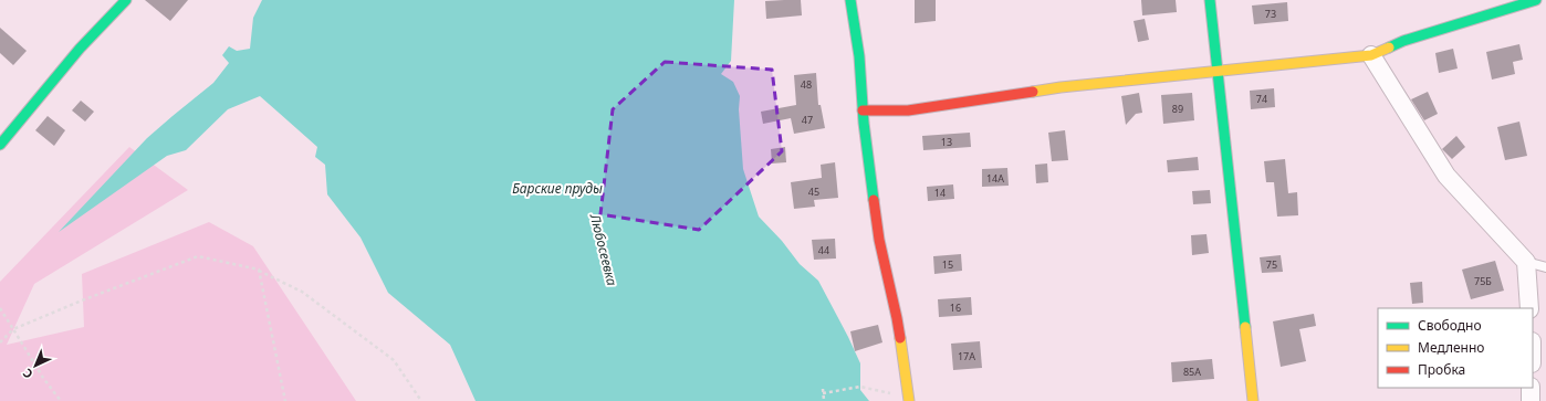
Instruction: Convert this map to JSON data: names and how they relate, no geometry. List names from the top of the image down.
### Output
{
  "water": ["Барские пруды", "Любосеевка"],
  "house_numbers": [
    "73",
    "48",
    "74",
    "89",
    "47",
    "13",
    "14А",
    "45",
    "14",
    "44",
    "15",
    "75",
    "75Б",
    "16",
    "17А",
    "85А"
  ],
  "legend": ["Свободно", "Медленно", "Пробка"],
  "north": "bottom left"
}
